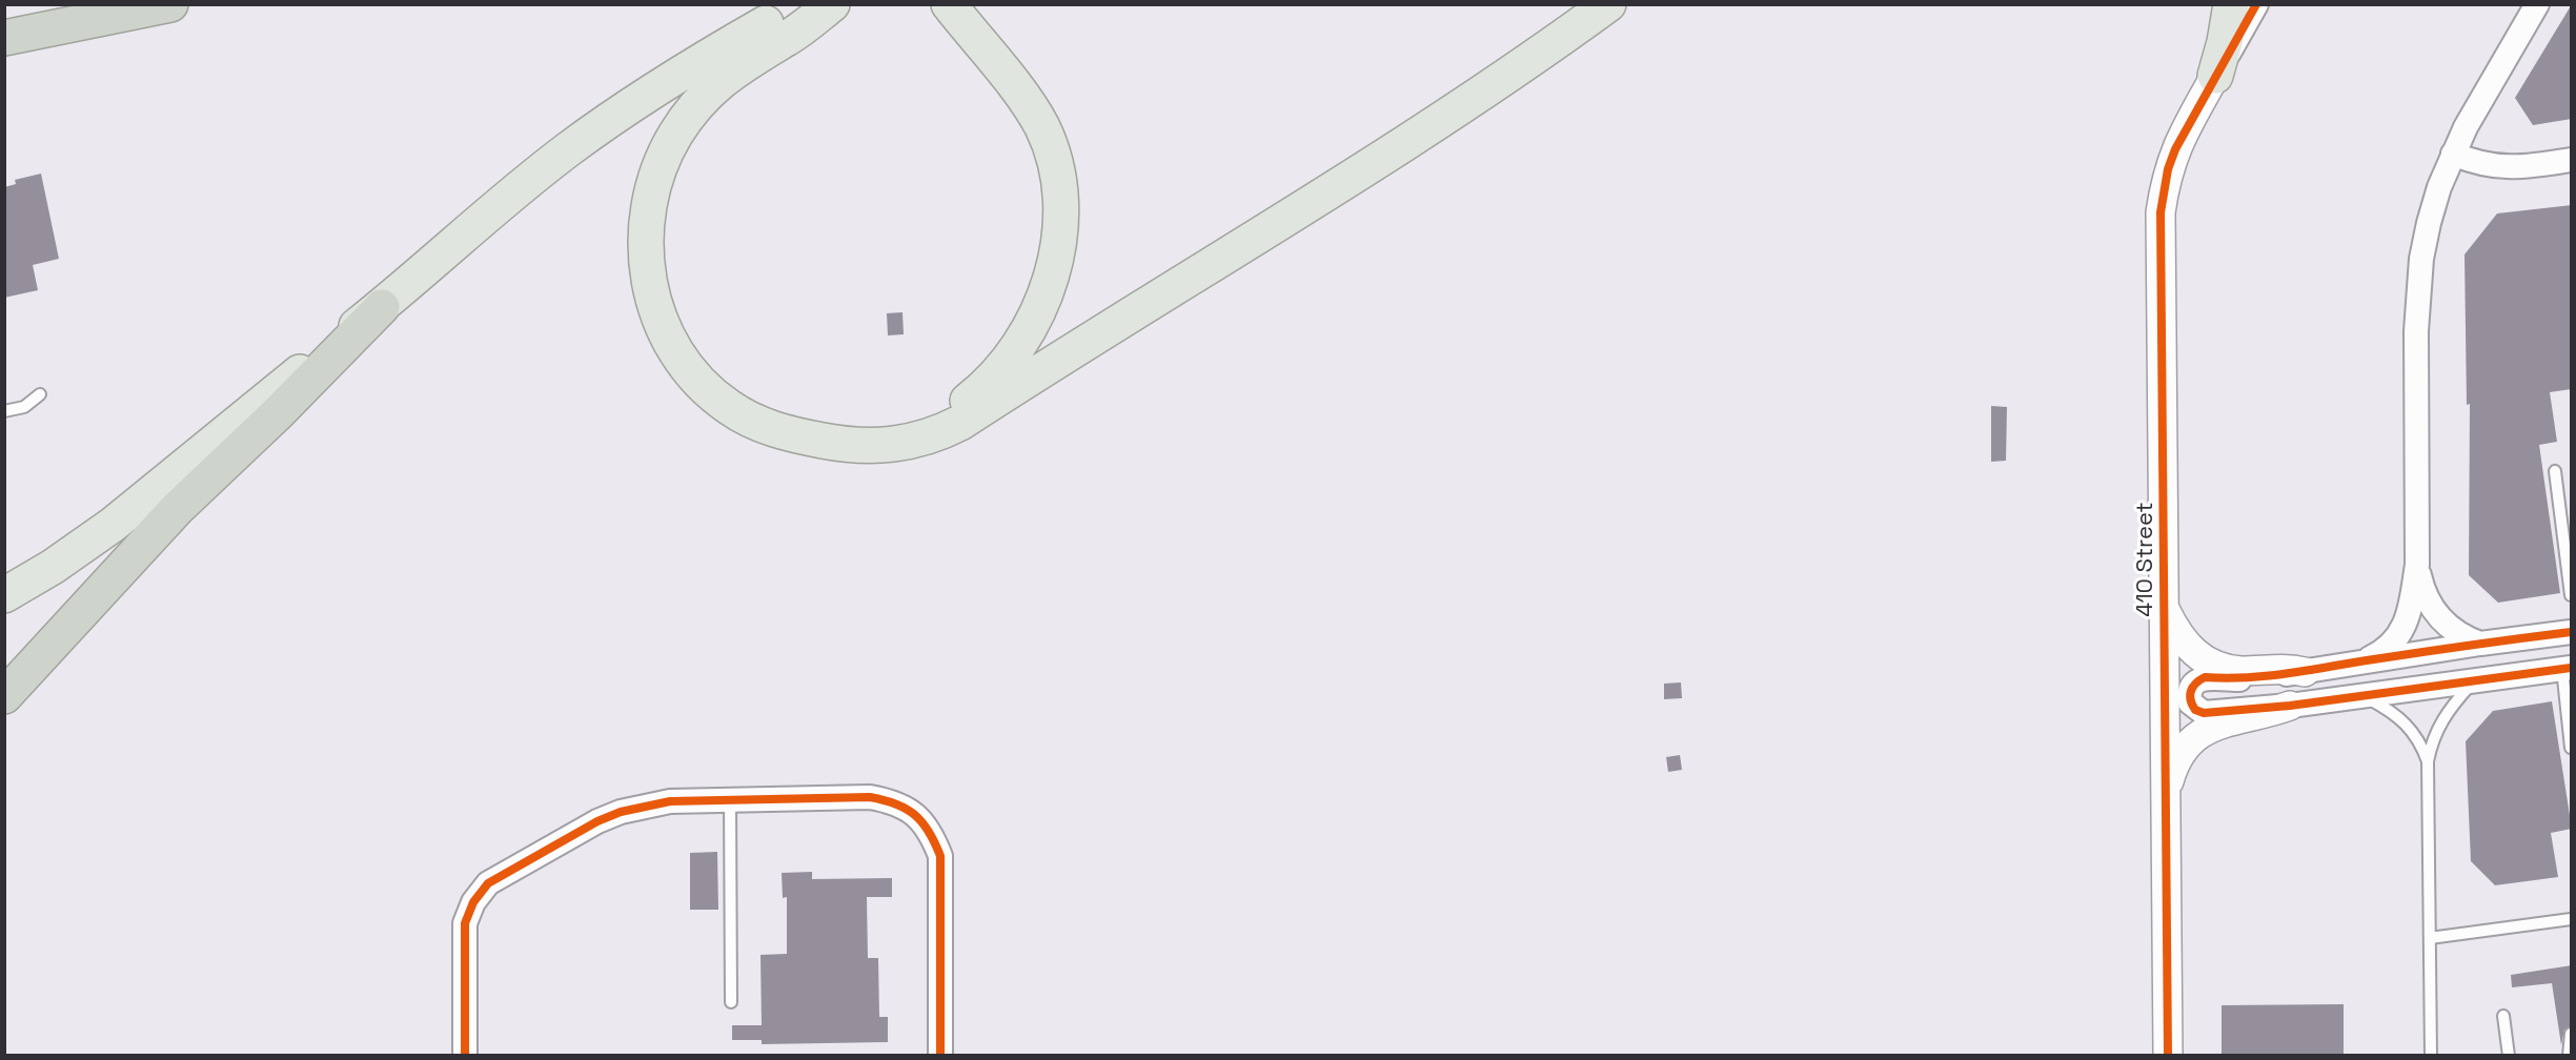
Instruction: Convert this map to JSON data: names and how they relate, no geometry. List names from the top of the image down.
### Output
{
  "streets": {
    "street": ["410 Street"]
  }
}
